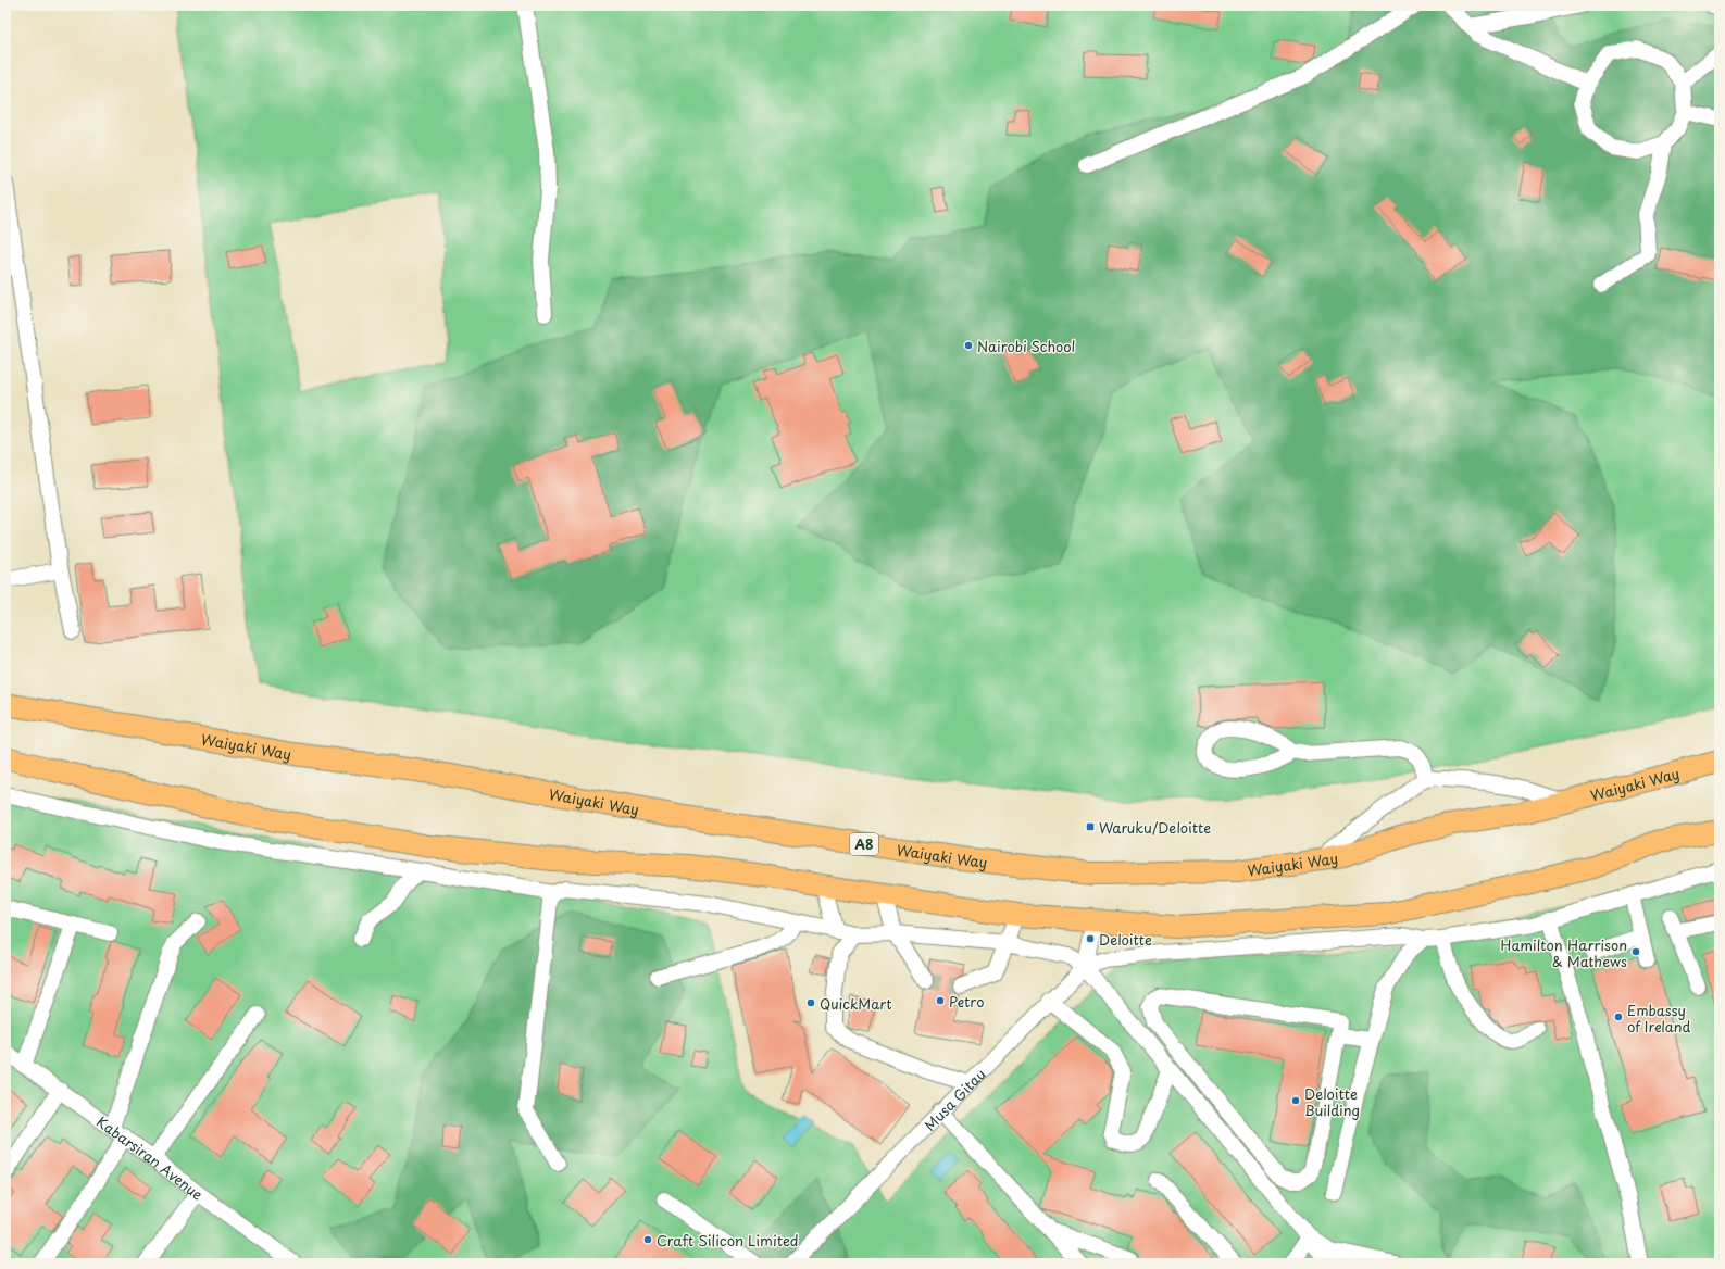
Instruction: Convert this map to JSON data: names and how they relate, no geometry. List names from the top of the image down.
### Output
{
  "streets": {
    "highway": ["Waiyaki Way", "A8"],
    "street": ["Musa Gitau", "Kabarsiran Avenue"]
  },
  "places": {
    "other": [
      "Nairobi School",
      "Deloitte",
      "Hamilton Harrison & Mathews",
      "Petro",
      "QuickMart",
      "Embassy of Ireland",
      "Deloitte Building",
      "Craft Silicon Limited"
    ],
    "transit": ["Waruku/Deloitte"]
  }
}
